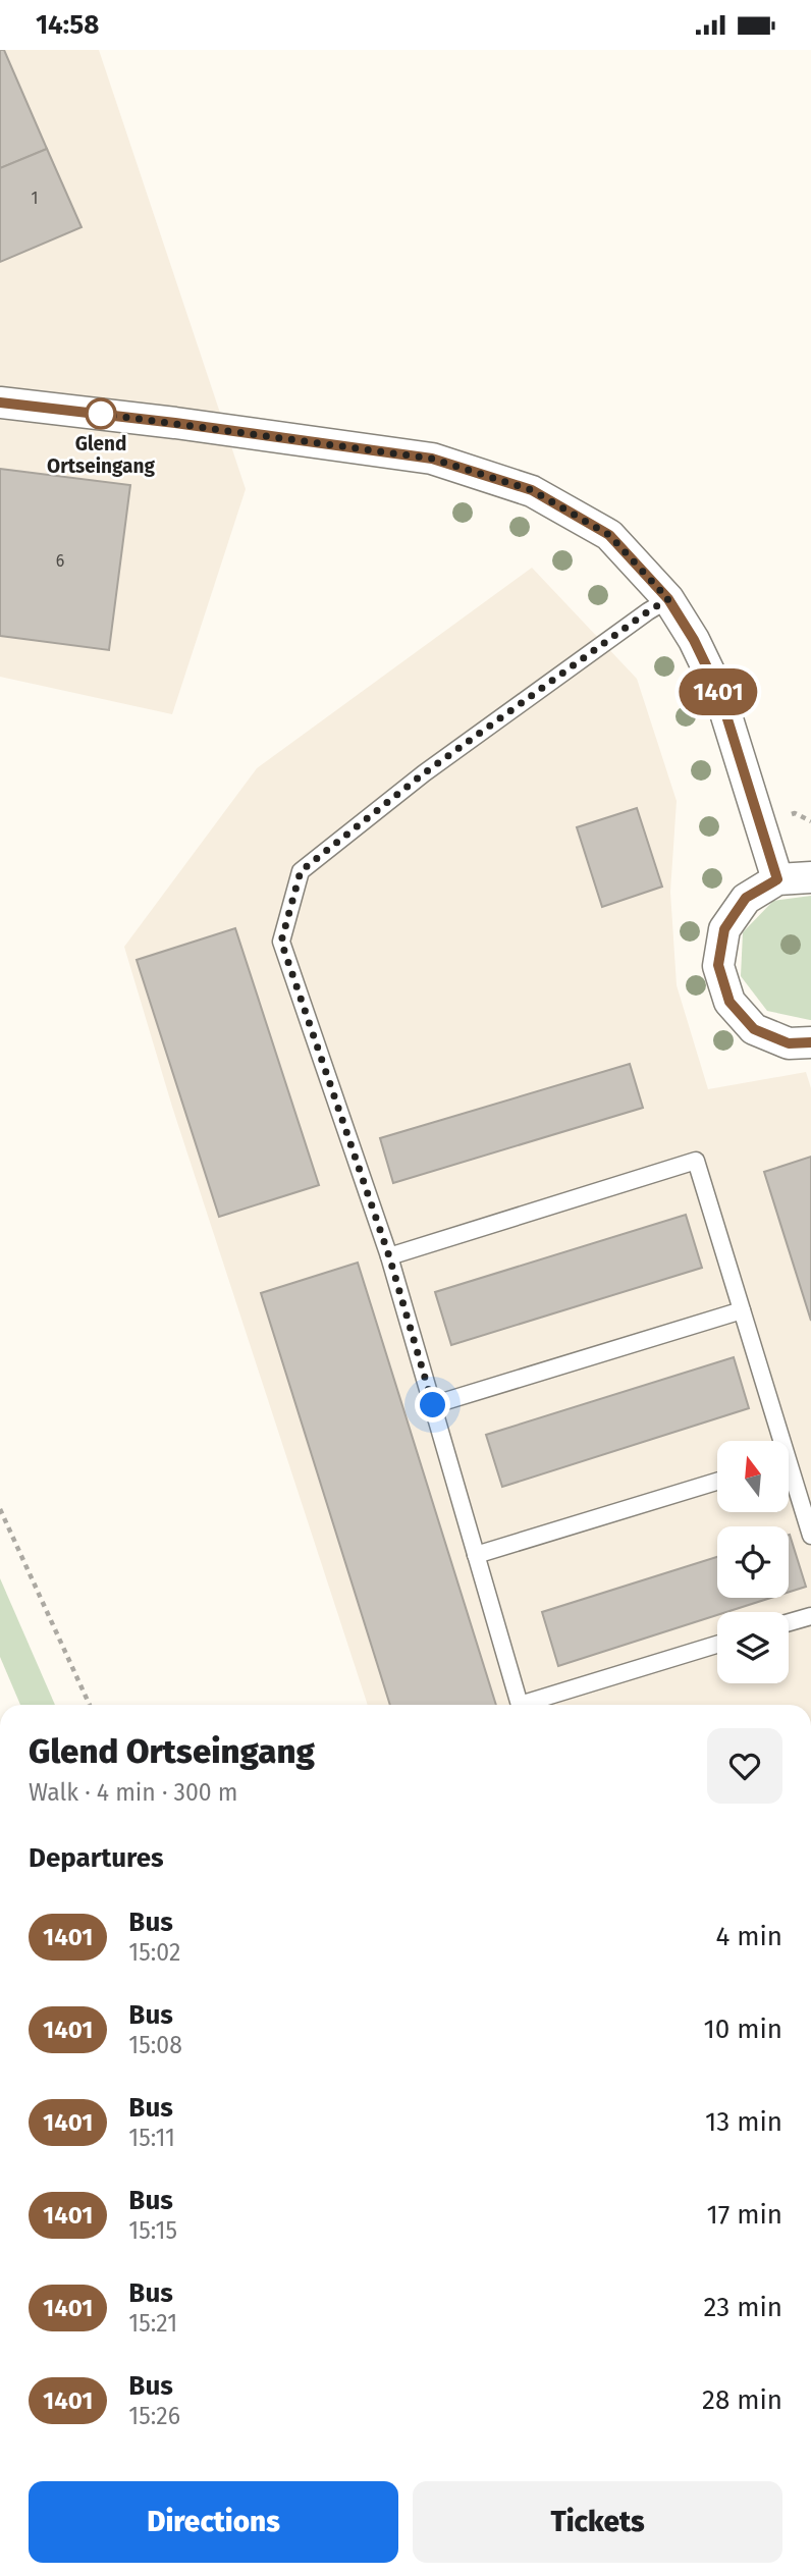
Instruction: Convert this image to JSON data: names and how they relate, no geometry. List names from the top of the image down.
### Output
{
  "places": ["Glend Ortseingang"],
  "lines": ["bus line 1401"],
  "house_numbers": ["1", "6"],
  "north": "top",
  "page": {
    "status": "14:58",
    "on_map": "1401",
    "heading": [
      ["Glend Ortseingang", "Walk · 4 min · 300 m"],
      "Departures"
    ],
    "list": [
      {
        "mark": "1401",
        "name": "Bus",
        "note": "15:02",
        "value": "4 min"
      },
      {
        "mark": "1401",
        "name": "Bus",
        "note": "15:08",
        "value": "10 min"
      },
      {
        "mark": "1401",
        "name": "Bus",
        "note": "15:11",
        "value": "13 min"
      },
      {
        "mark": "1401",
        "name": "Bus",
        "note": "15:15",
        "value": "17 min"
      },
      {
        "mark": "1401",
        "name": "Bus",
        "note": "15:21",
        "value": "23 min"
      },
      {
        "mark": "1401",
        "name": "Bus",
        "note": "15:26",
        "value": "28 min"
      }
    ],
    "buttons": ["Directions", "Tickets"]
  }
}
